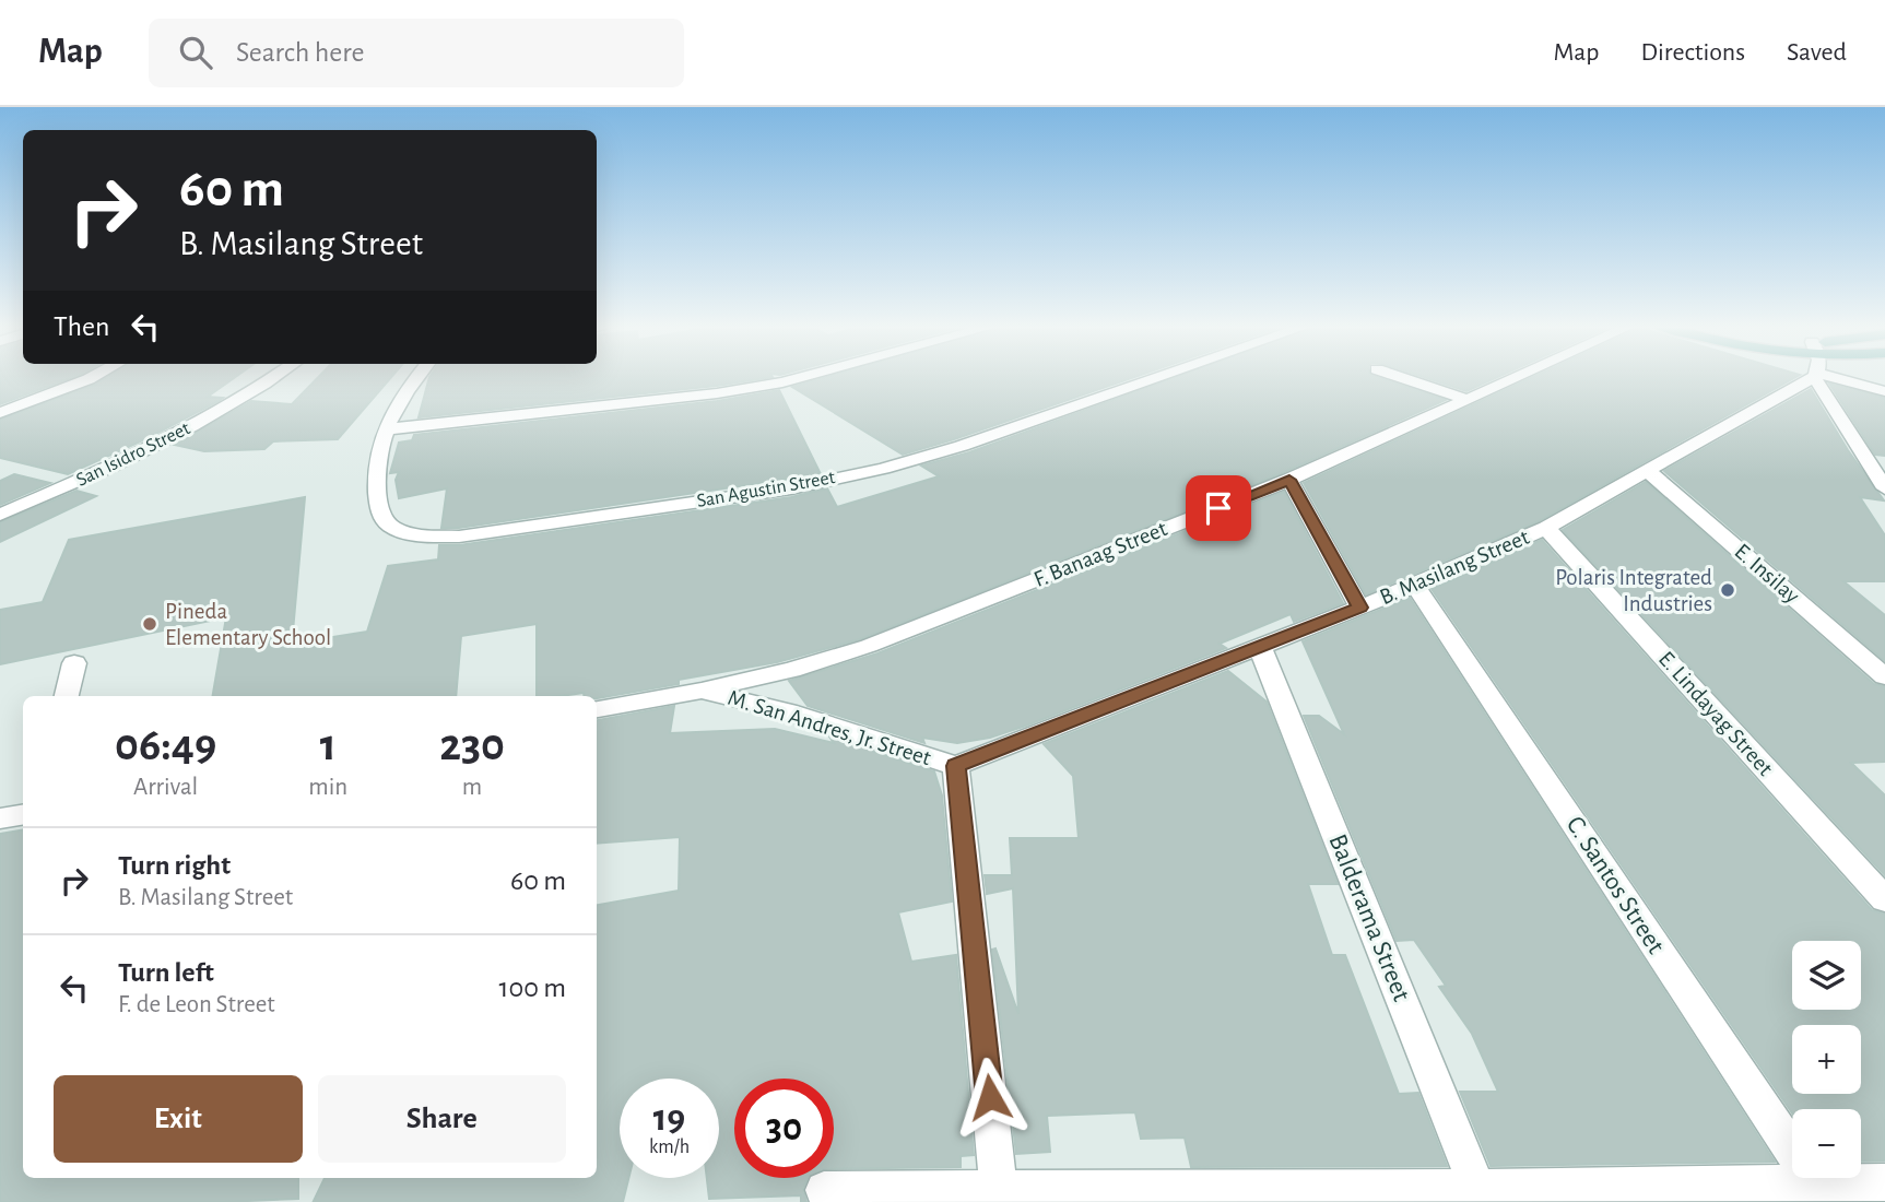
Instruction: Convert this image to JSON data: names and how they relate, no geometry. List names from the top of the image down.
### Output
{
  "streets": {
    "street": [
      "San Isidro Street",
      "San Agustin Street",
      "F. Banaag Street",
      "B. Masilang Street",
      "E. Insilay",
      "E. Lindayag Street",
      "M. San Andres, Jr. Street",
      "C. Santos Street",
      "Balderama Street"
    ]
  },
  "crossings": [
    ["F. Banaag Street", "M. San Andres, Jr. Street"],
    ["B. Masilang Street", "E. Insilay"],
    ["B. Masilang Street", "E. Lindayag Street"],
    ["B. Masilang Street", "M. San Andres, Jr. Street"],
    ["B. Masilang Street", "C. Santos Street"],
    ["B. Masilang Street", "Balderama Street"]
  ],
  "places": ["Polaris Integrated Industries", "Pineda Elementary School"],
  "page": {
    "header": "Map",
    "search": "Search here",
    "nav": ["Map", "Directions", "Saved"],
    "turn": ["60 m", "B. Masilang Street"],
    "then": "Then",
    "eta": [
      "06:49",
      "Arrival",
      "1",
      "min",
      "230",
      "m"
    ],
    "list": [
      {
        "name": "Turn right",
        "note": "B. Masilang Street",
        "value": "60 m"
      },
      {
        "name": "Turn left",
        "note": "F. de Leon Street",
        "value": "100 m"
      }
    ],
    "map_buttons": ["+", "−"],
    "buttons": ["Exit", "Share"],
    "speed": "19 km/h",
    "limit": "30"
  }
}
